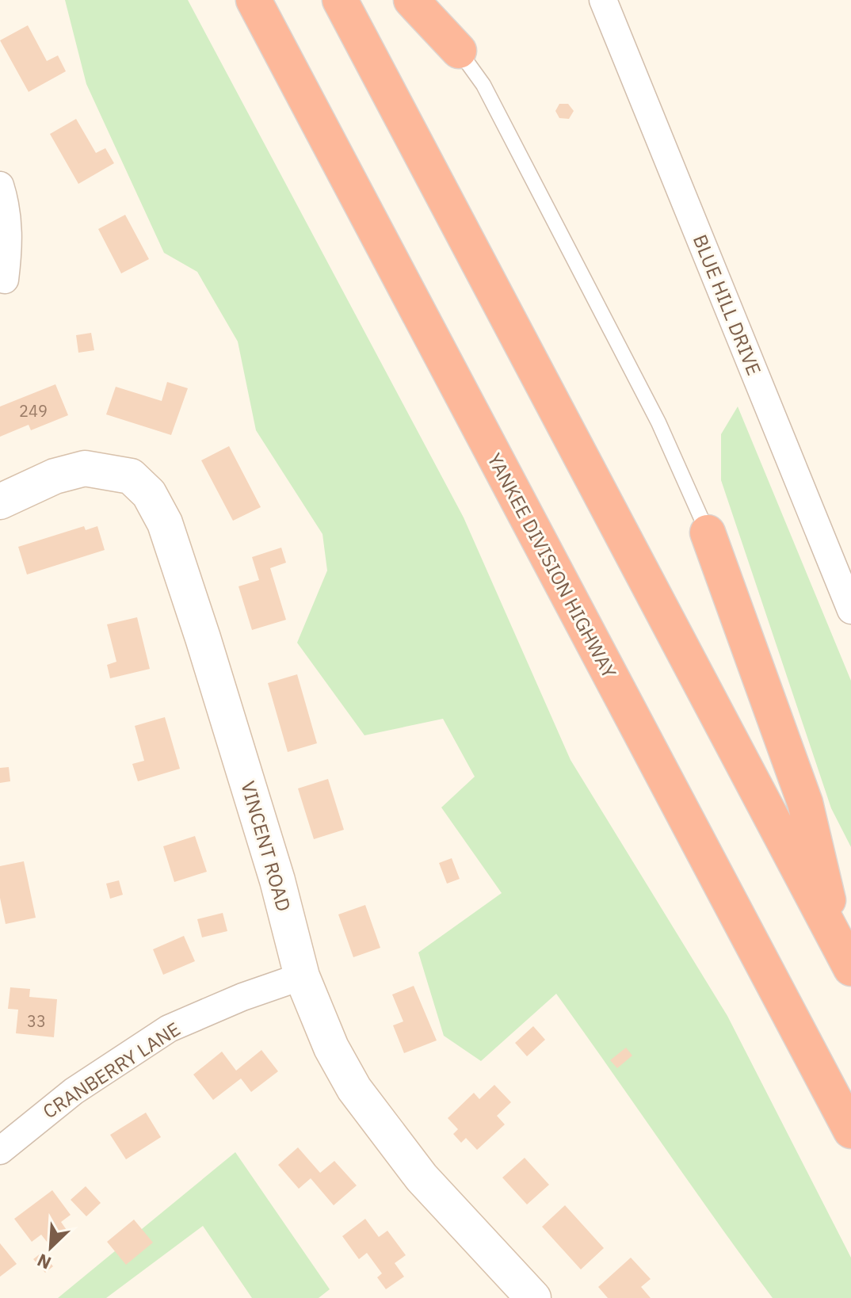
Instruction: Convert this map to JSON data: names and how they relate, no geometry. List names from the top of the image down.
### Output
{
  "streets": {
    "highway": ["YANKEE DIVISION HIGHWAY"],
    "street": ["BLUE HILL DRIVE", "VINCENT ROAD", "CRANBERRY LANE"]
  },
  "crossings": [
    ["VINCENT ROAD", "CRANBERRY LANE"]
  ],
  "house_numbers": ["249", "33"],
  "north": "bottom left"
}
